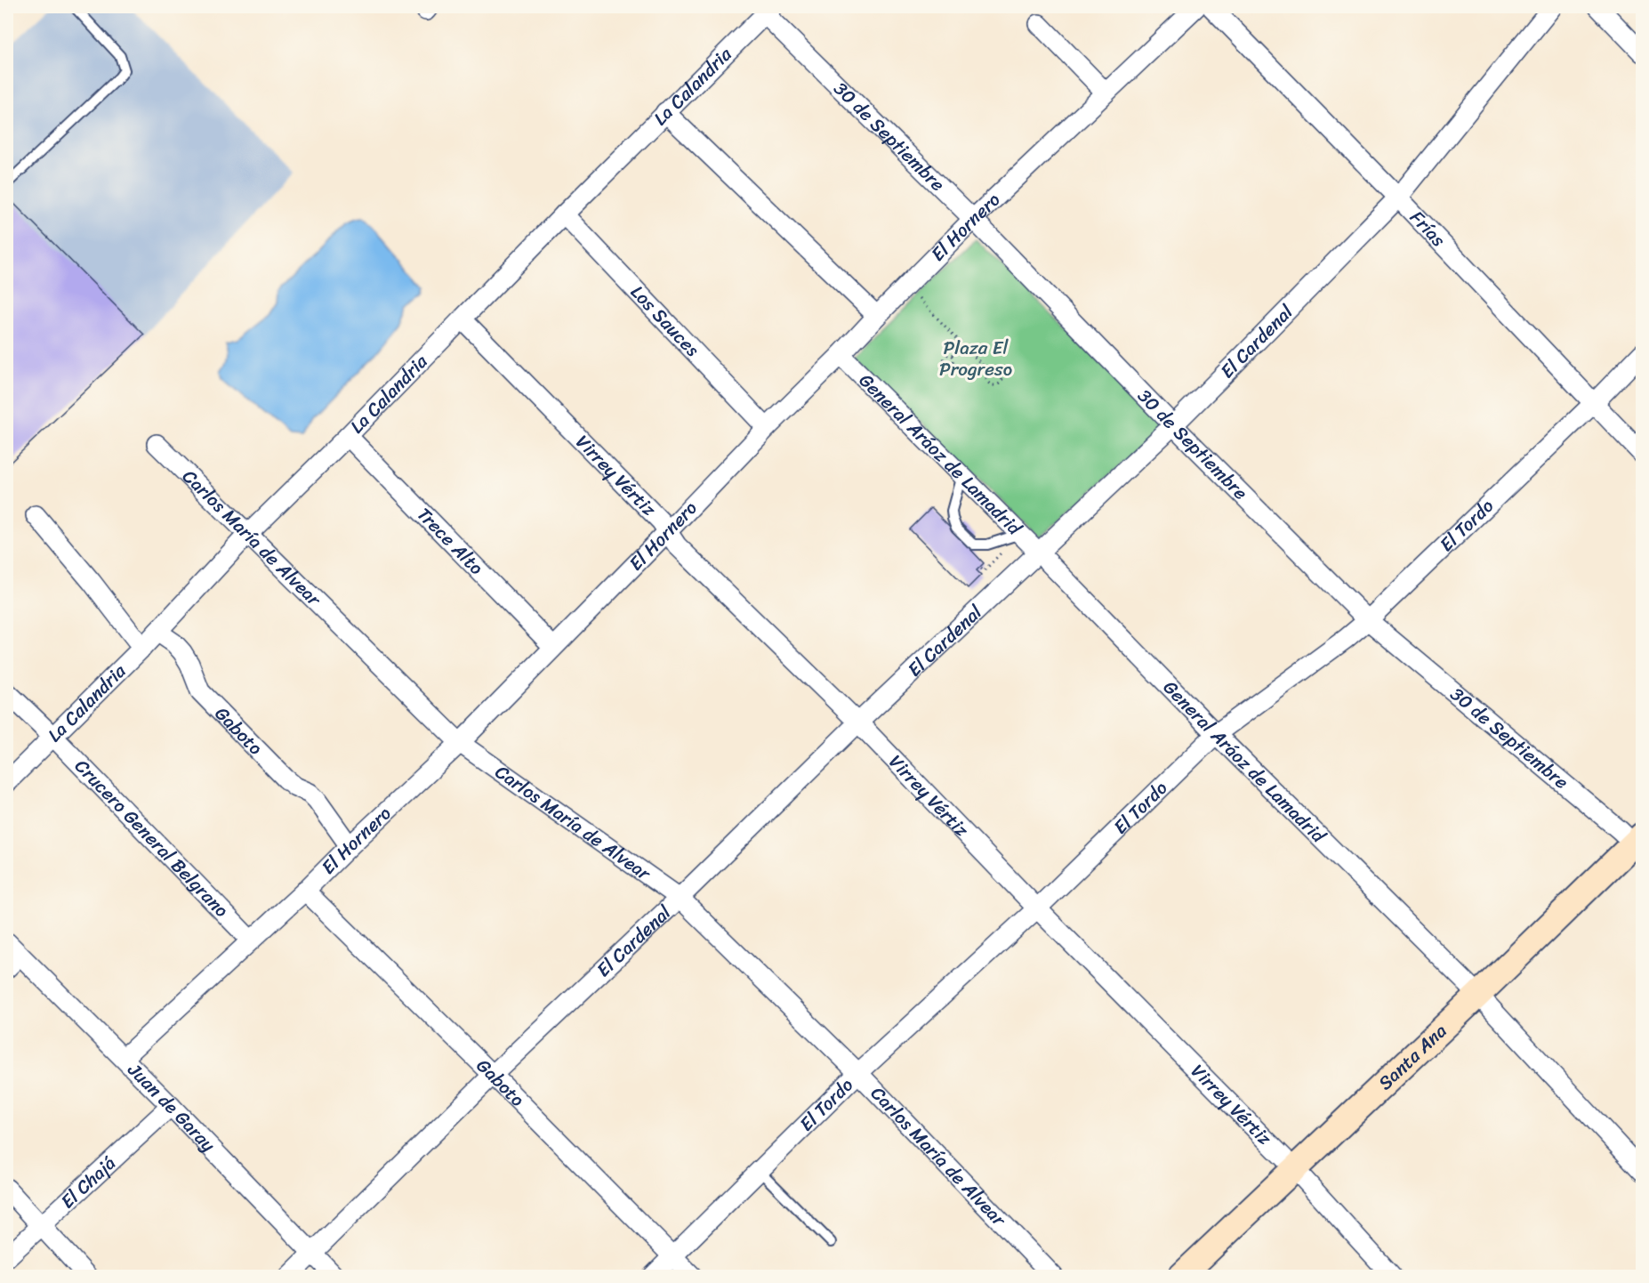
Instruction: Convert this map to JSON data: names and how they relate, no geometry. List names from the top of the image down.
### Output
{
  "streets": {
    "street": [
      "La Calandria",
      "30 de Septiembre",
      "El Hornero",
      "Frías",
      "Los Sauces",
      "El Cardenal",
      "General Aráoz de Lamadrid",
      "Virrey Vértiz",
      "El Tordo",
      "Carlos María de Alvear",
      "Trece Alto",
      "Gaboto",
      "Crucero General Belgrano",
      "Santa Ana",
      "Juan de Garay",
      "El Chajá"
    ]
  },
  "crossings": [
    ["La Calandria", "30 de Septiembre"],
    ["La Calandria", "Los Sauces"],
    ["La Calandria", "Virrey Vértiz"],
    ["La Calandria", "Carlos María de Alvear"],
    ["La Calandria", "Trece Alto"],
    ["La Calandria", "Gaboto"],
    ["La Calandria", "Crucero General Belgrano"],
    ["30 de Septiembre", "El Hornero"],
    ["30 de Septiembre", "El Cardenal"],
    ["30 de Septiembre", "El Tordo"],
    ["30 de Septiembre", "Santa Ana"],
    ["El Hornero", "Los Sauces"],
    ["El Hornero", "General Aráoz de Lamadrid"],
    ["El Hornero", "Virrey Vértiz"],
    ["El Hornero", "Carlos María de Alvear"],
    ["El Hornero", "Trece Alto"],
    ["El Hornero", "Gaboto"],
    ["El Hornero", "Crucero General Belgrano"],
    ["El Hornero", "Juan de Garay"],
    ["Frías", "El Cardenal"],
    ["Frías", "El Tordo"],
    ["El Cardenal", "General Aráoz de Lamadrid"],
    ["El Cardenal", "Virrey Vértiz"],
    ["El Cardenal", "Carlos María de Alvear"],
    ["El Cardenal", "Gaboto"],
    ["El Cardenal", "Juan de Garay"],
    ["General Aráoz de Lamadrid", "El Tordo"],
    ["General Aráoz de Lamadrid", "Santa Ana"],
    ["Virrey Vértiz", "El Tordo"],
    ["Virrey Vértiz", "Santa Ana"],
    ["El Tordo", "Carlos María de Alvear"],
    ["El Tordo", "Gaboto"],
    ["Juan de Garay", "El Chajá"]
  ],
  "parks": ["Plaza El Progreso"]
}
